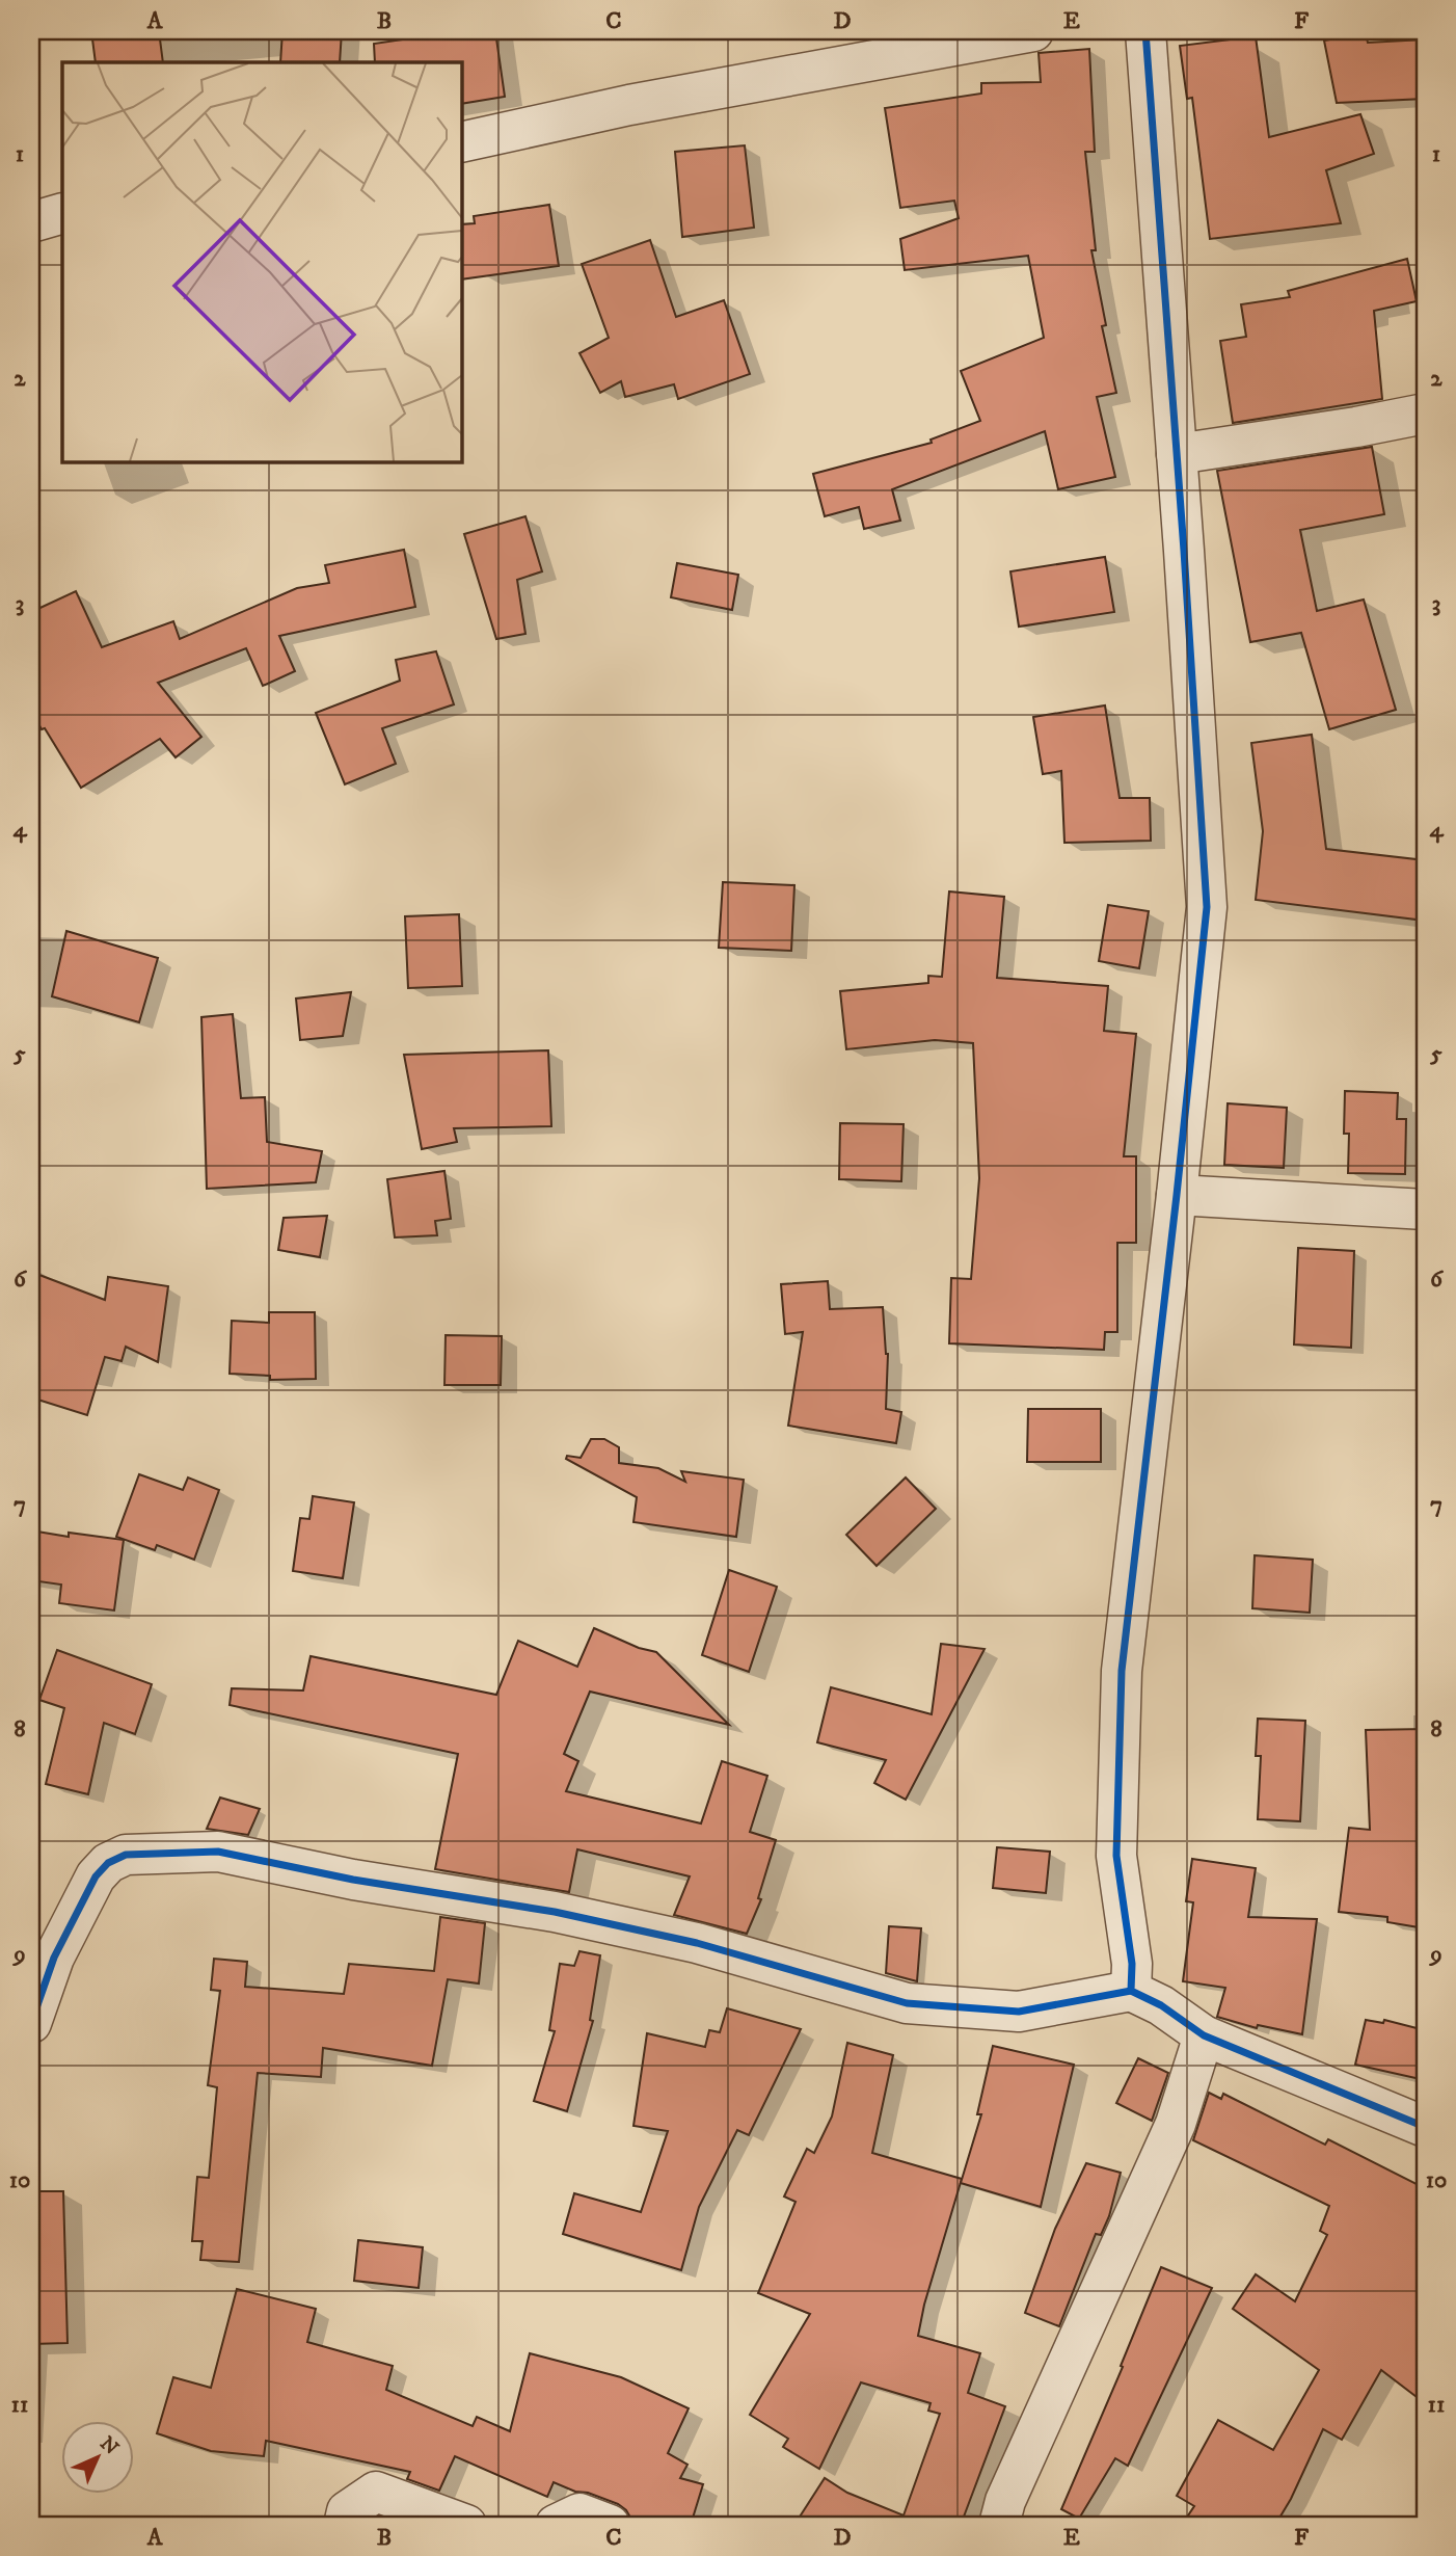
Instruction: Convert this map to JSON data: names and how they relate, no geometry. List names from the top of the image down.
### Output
{
  "north": "top right",
  "grid": {
    "columns": [
      "A",
      "B",
      "C",
      "D",
      "E",
      "F"
    ],
    "rows": [
      "1",
      "2",
      "3",
      "4",
      "5",
      "6",
      "7",
      "8",
      "9",
      "10",
      "11"
    ]
  }
}
